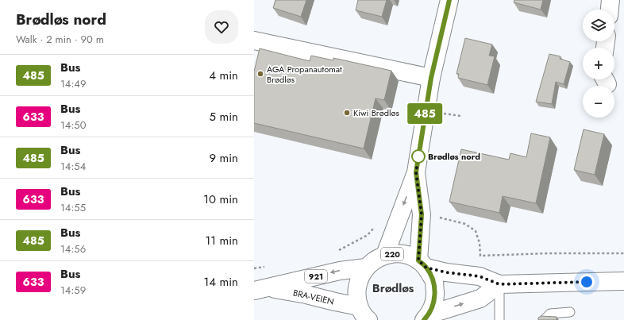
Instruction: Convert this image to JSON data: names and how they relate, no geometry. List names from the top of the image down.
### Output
{
  "streets": {
    "main road": ["220", "921", "BRA-VEIEN"]
  },
  "crossings": [
    ["220", "BRA-VEIEN"]
  ],
  "one_way": ["BRA-VEIEN"],
  "districts": ["Brødløs"],
  "places": ["AGA Propanautomat Brødløs", "Kiwi Brødløs", "Brødløs nord"],
  "lines": ["bus line 485"],
  "page": {
    "heading": ["Brødløs nord", "Walk · 2 min · 90 m"],
    "on_map": "485",
    "map_buttons": ["+", "−"],
    "list": [
      {
        "mark": "485",
        "name": "Bus",
        "note": "14:49",
        "value": "4 min"
      },
      {
        "mark": "633",
        "name": "Bus",
        "note": "14:50",
        "value": "5 min"
      },
      {
        "mark": "485",
        "name": "Bus",
        "note": "14:54",
        "value": "9 min"
      },
      {
        "mark": "633",
        "name": "Bus",
        "note": "14:55",
        "value": "10 min"
      },
      {
        "mark": "485",
        "name": "Bus",
        "note": "14:56",
        "value": "11 min"
      },
      {
        "mark": "633",
        "name": "Bus",
        "note": "14:59",
        "value": "14 min"
      }
    ]
  }
}
